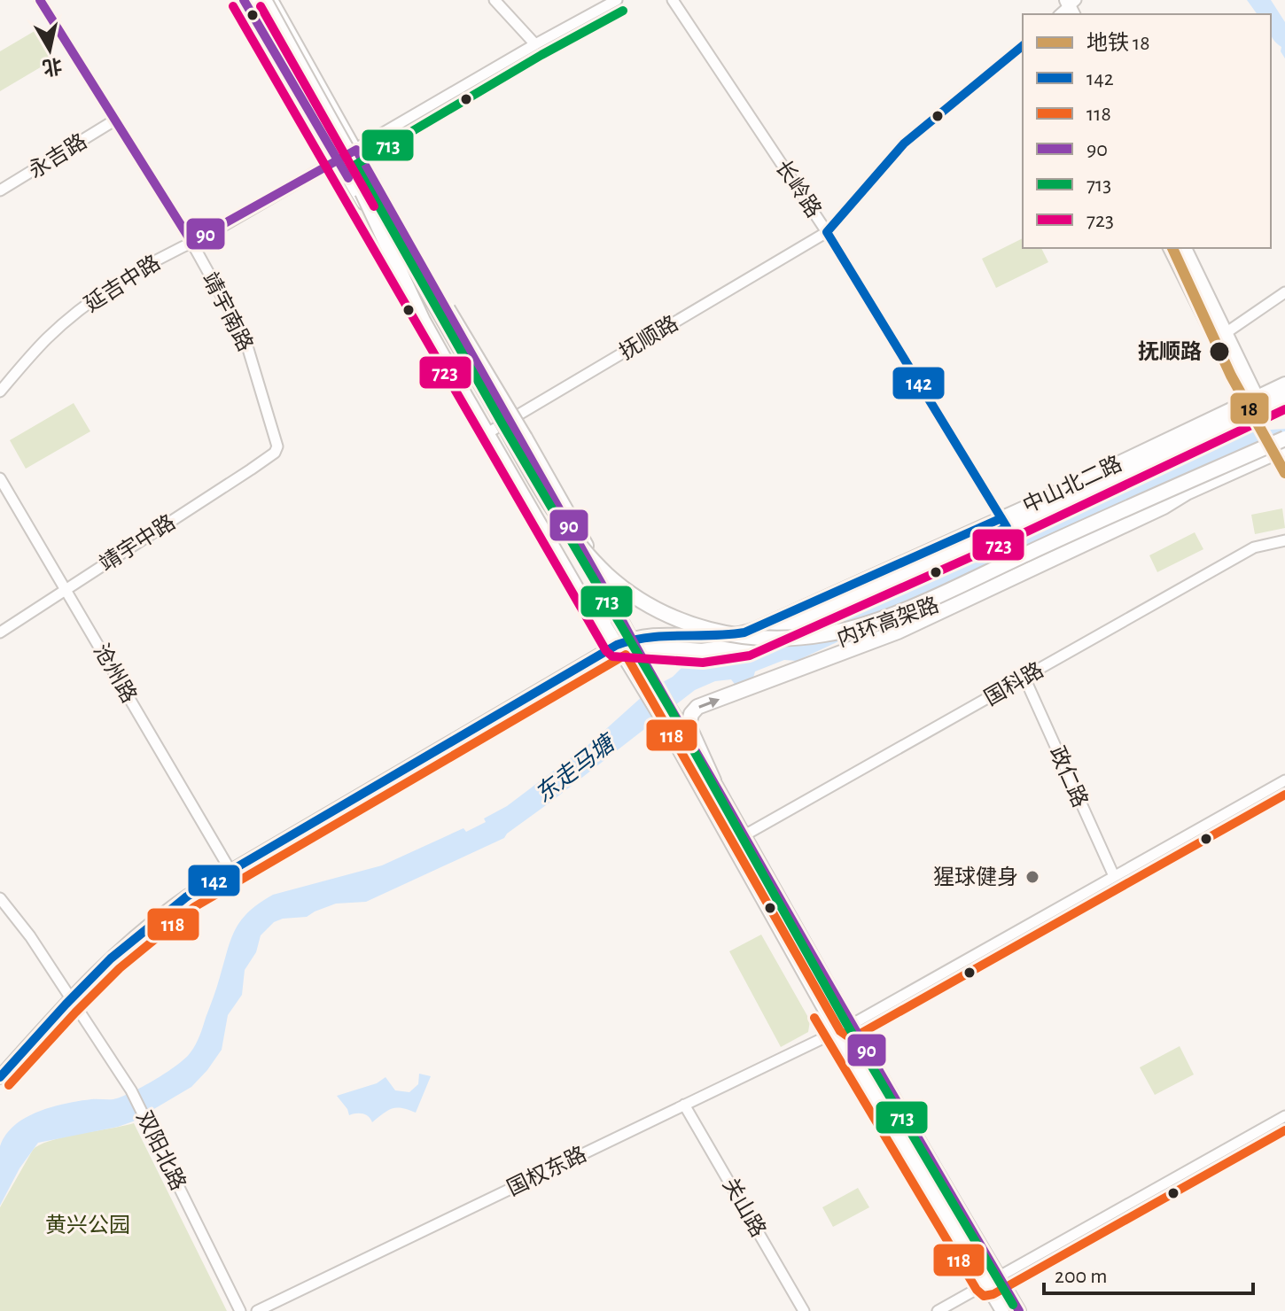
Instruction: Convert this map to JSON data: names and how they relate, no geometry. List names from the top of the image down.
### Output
{
  "streets": {
    "highway": ["内环高架路"],
    "main road": ["中山北二路"],
    "street": [
      "永吉路",
      "长岭路",
      "延吉中路",
      "靖宇南路",
      "抚顺路",
      "靖宇中路",
      "沧州路",
      "国科路",
      "政仁路",
      "双阳北路",
      "国权东路",
      "关山路"
    ]
  },
  "crossings": [
    ["永吉路", "靖宇南路"],
    ["长岭路", "抚顺路"],
    ["长岭路", "中山北二路"],
    ["延吉中路", "靖宇南路"],
    ["靖宇南路", "靖宇中路"],
    ["靖宇中路", "沧州路"],
    ["国科路", "政仁路"],
    ["政仁路", "国权东路"],
    ["国权东路", "关山路"]
  ],
  "water": ["东走马塘"],
  "parks": ["黄兴公园"],
  "places": ["抚顺路", "猩球健身"],
  "lines": [
    "transit line 90",
    "transit line 723",
    "transit line 713",
    "transit line 142",
    "metro line 18",
    "transit line 118"
  ],
  "legend": [
    "地铁 18",
    "142",
    "118",
    "90",
    "713",
    "723"
  ],
  "scale_bar": "200 m",
  "north": "bottom"
}
